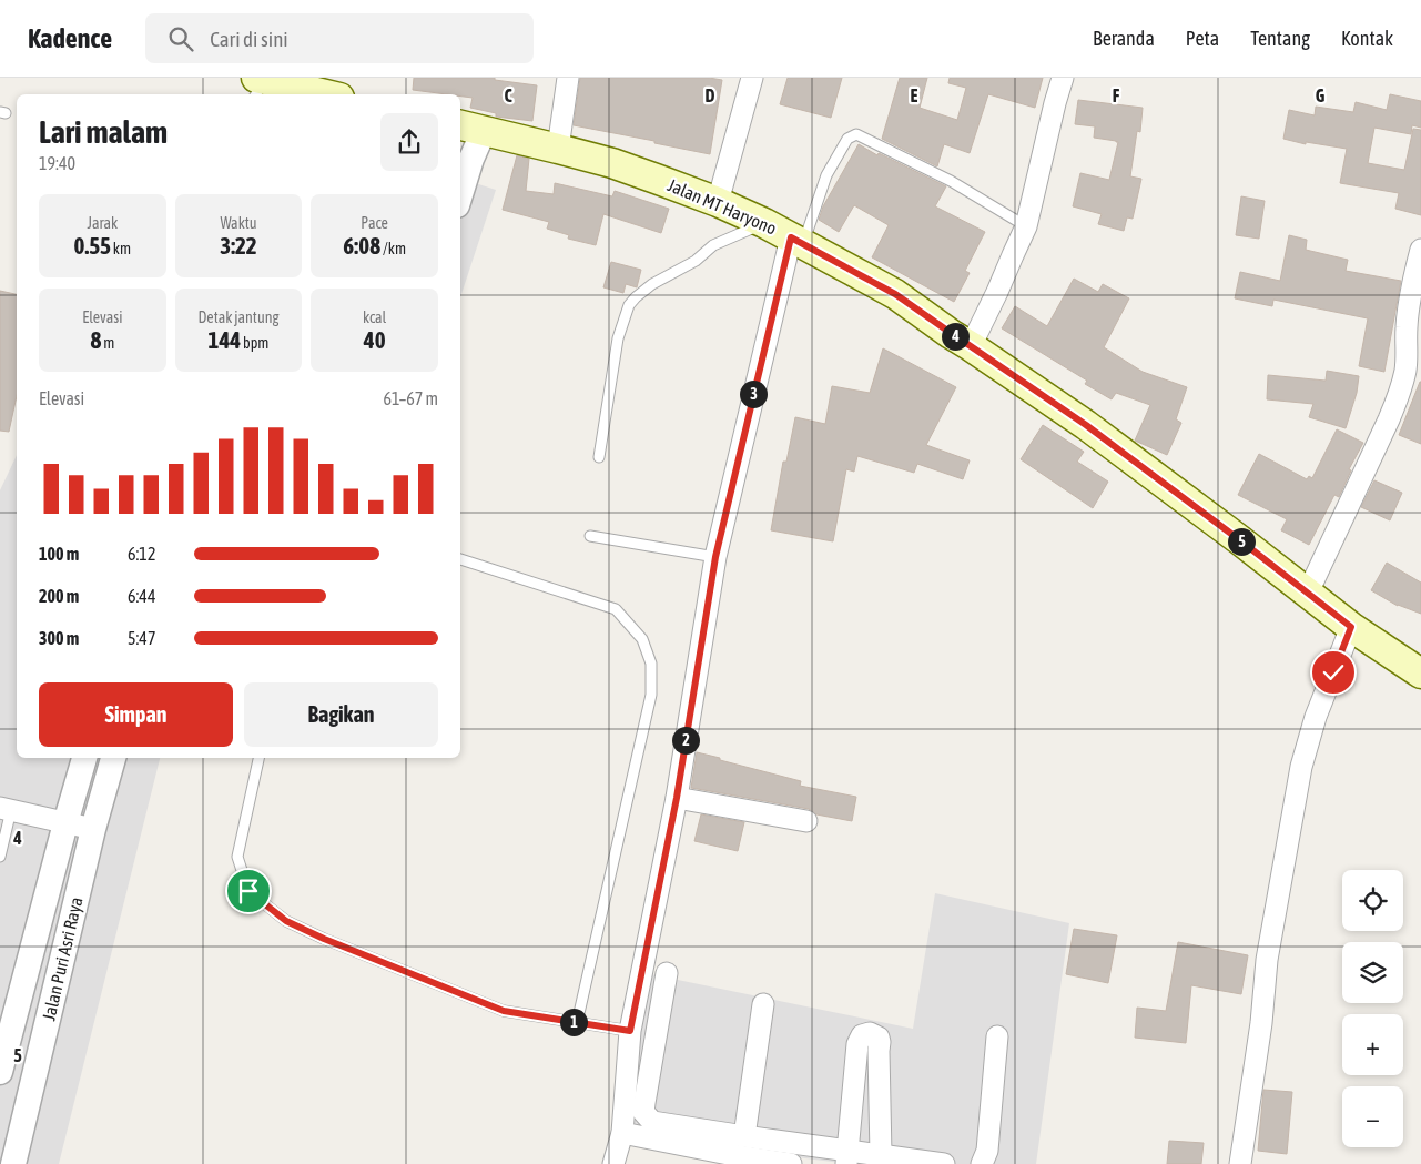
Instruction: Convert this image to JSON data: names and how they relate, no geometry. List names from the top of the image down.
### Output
{
  "streets": {
    "main road": ["Jalan MT Haryono"],
    "street": ["Jalan Puri Asri Raya"]
  },
  "page": {
    "header": "Kadence",
    "search": "Cari di sini",
    "nav": [
      "Beranda",
      "Peta",
      "Tentang",
      "Kontak"
    ],
    "heading": ["Lari malam", "19:40"],
    "stats": [
      ["Jarak", "0.55 km"],
      ["Waktu", "3:22"],
      ["Pace", "6:08 /km"],
      ["Elevasi", "8 m"],
      ["Detak jantung", "144 bpm"],
      ["kcal", "40"]
    ],
    "pins": [
      "4",
      "3",
      "5",
      "2",
      "1"
    ],
    "chart": ["Elevasi", "61–67 m"],
    "list": [
      {
        "name": "100 m",
        "note": "6:12"
      },
      {
        "name": "200 m",
        "note": "6:44"
      },
      {
        "name": "300 m",
        "note": "5:47"
      }
    ],
    "buttons": ["Simpan", "Bagikan"],
    "map_buttons": ["+", "−"]
  },
  "grid": {
    "columns": [
      "C",
      "D",
      "E",
      "F",
      "G"
    ],
    "rows": ["4", "5"]
  }
}
